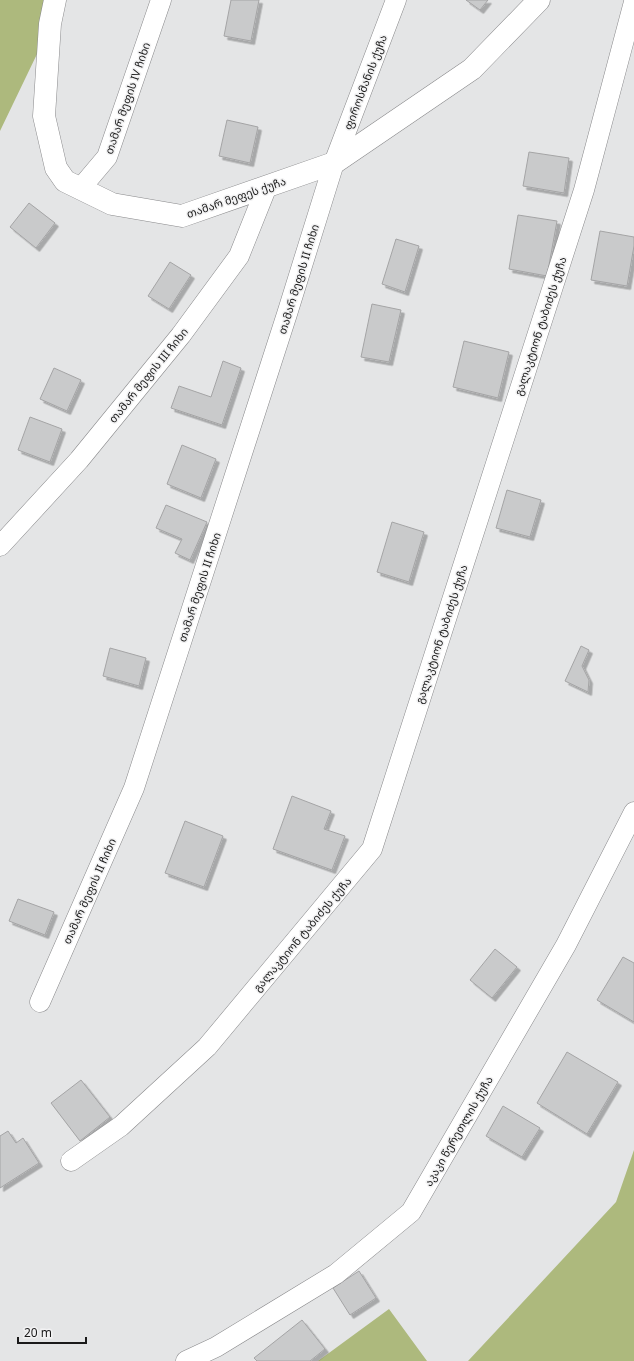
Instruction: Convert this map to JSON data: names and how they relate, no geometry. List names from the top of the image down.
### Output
{
  "streets": {
    "street": [
      "ფიროსმანის ქუჩა",
      "თამარ მეფის IV ჩიხი",
      "თამარ მეფეს ქუჩა",
      "თამარ მეფის II ჩიხი",
      "გალაკტიონ ტაბიძეს ქუჩა",
      "თამარ მეფის III ჩიხი",
      "აკაკი წერეთლის ქუჩა"
    ]
  },
  "crossings": [
    ["ფიროსმანის ქუჩა", "თამარ მეფეს ქუჩა"],
    ["ფიროსმანის ქუჩა", "თამარ მეფის II ჩიხი"],
    ["თამარ მეფის IV ჩიხი", "თამარ მეფეს ქუჩა"],
    ["თამარ მეფეს ქუჩა", "თამარ მეფის II ჩიხი"],
    ["თამარ მეფეს ქუჩა", "თამარ მეფის III ჩიხი"]
  ],
  "scale_bar": "20 m"
}
